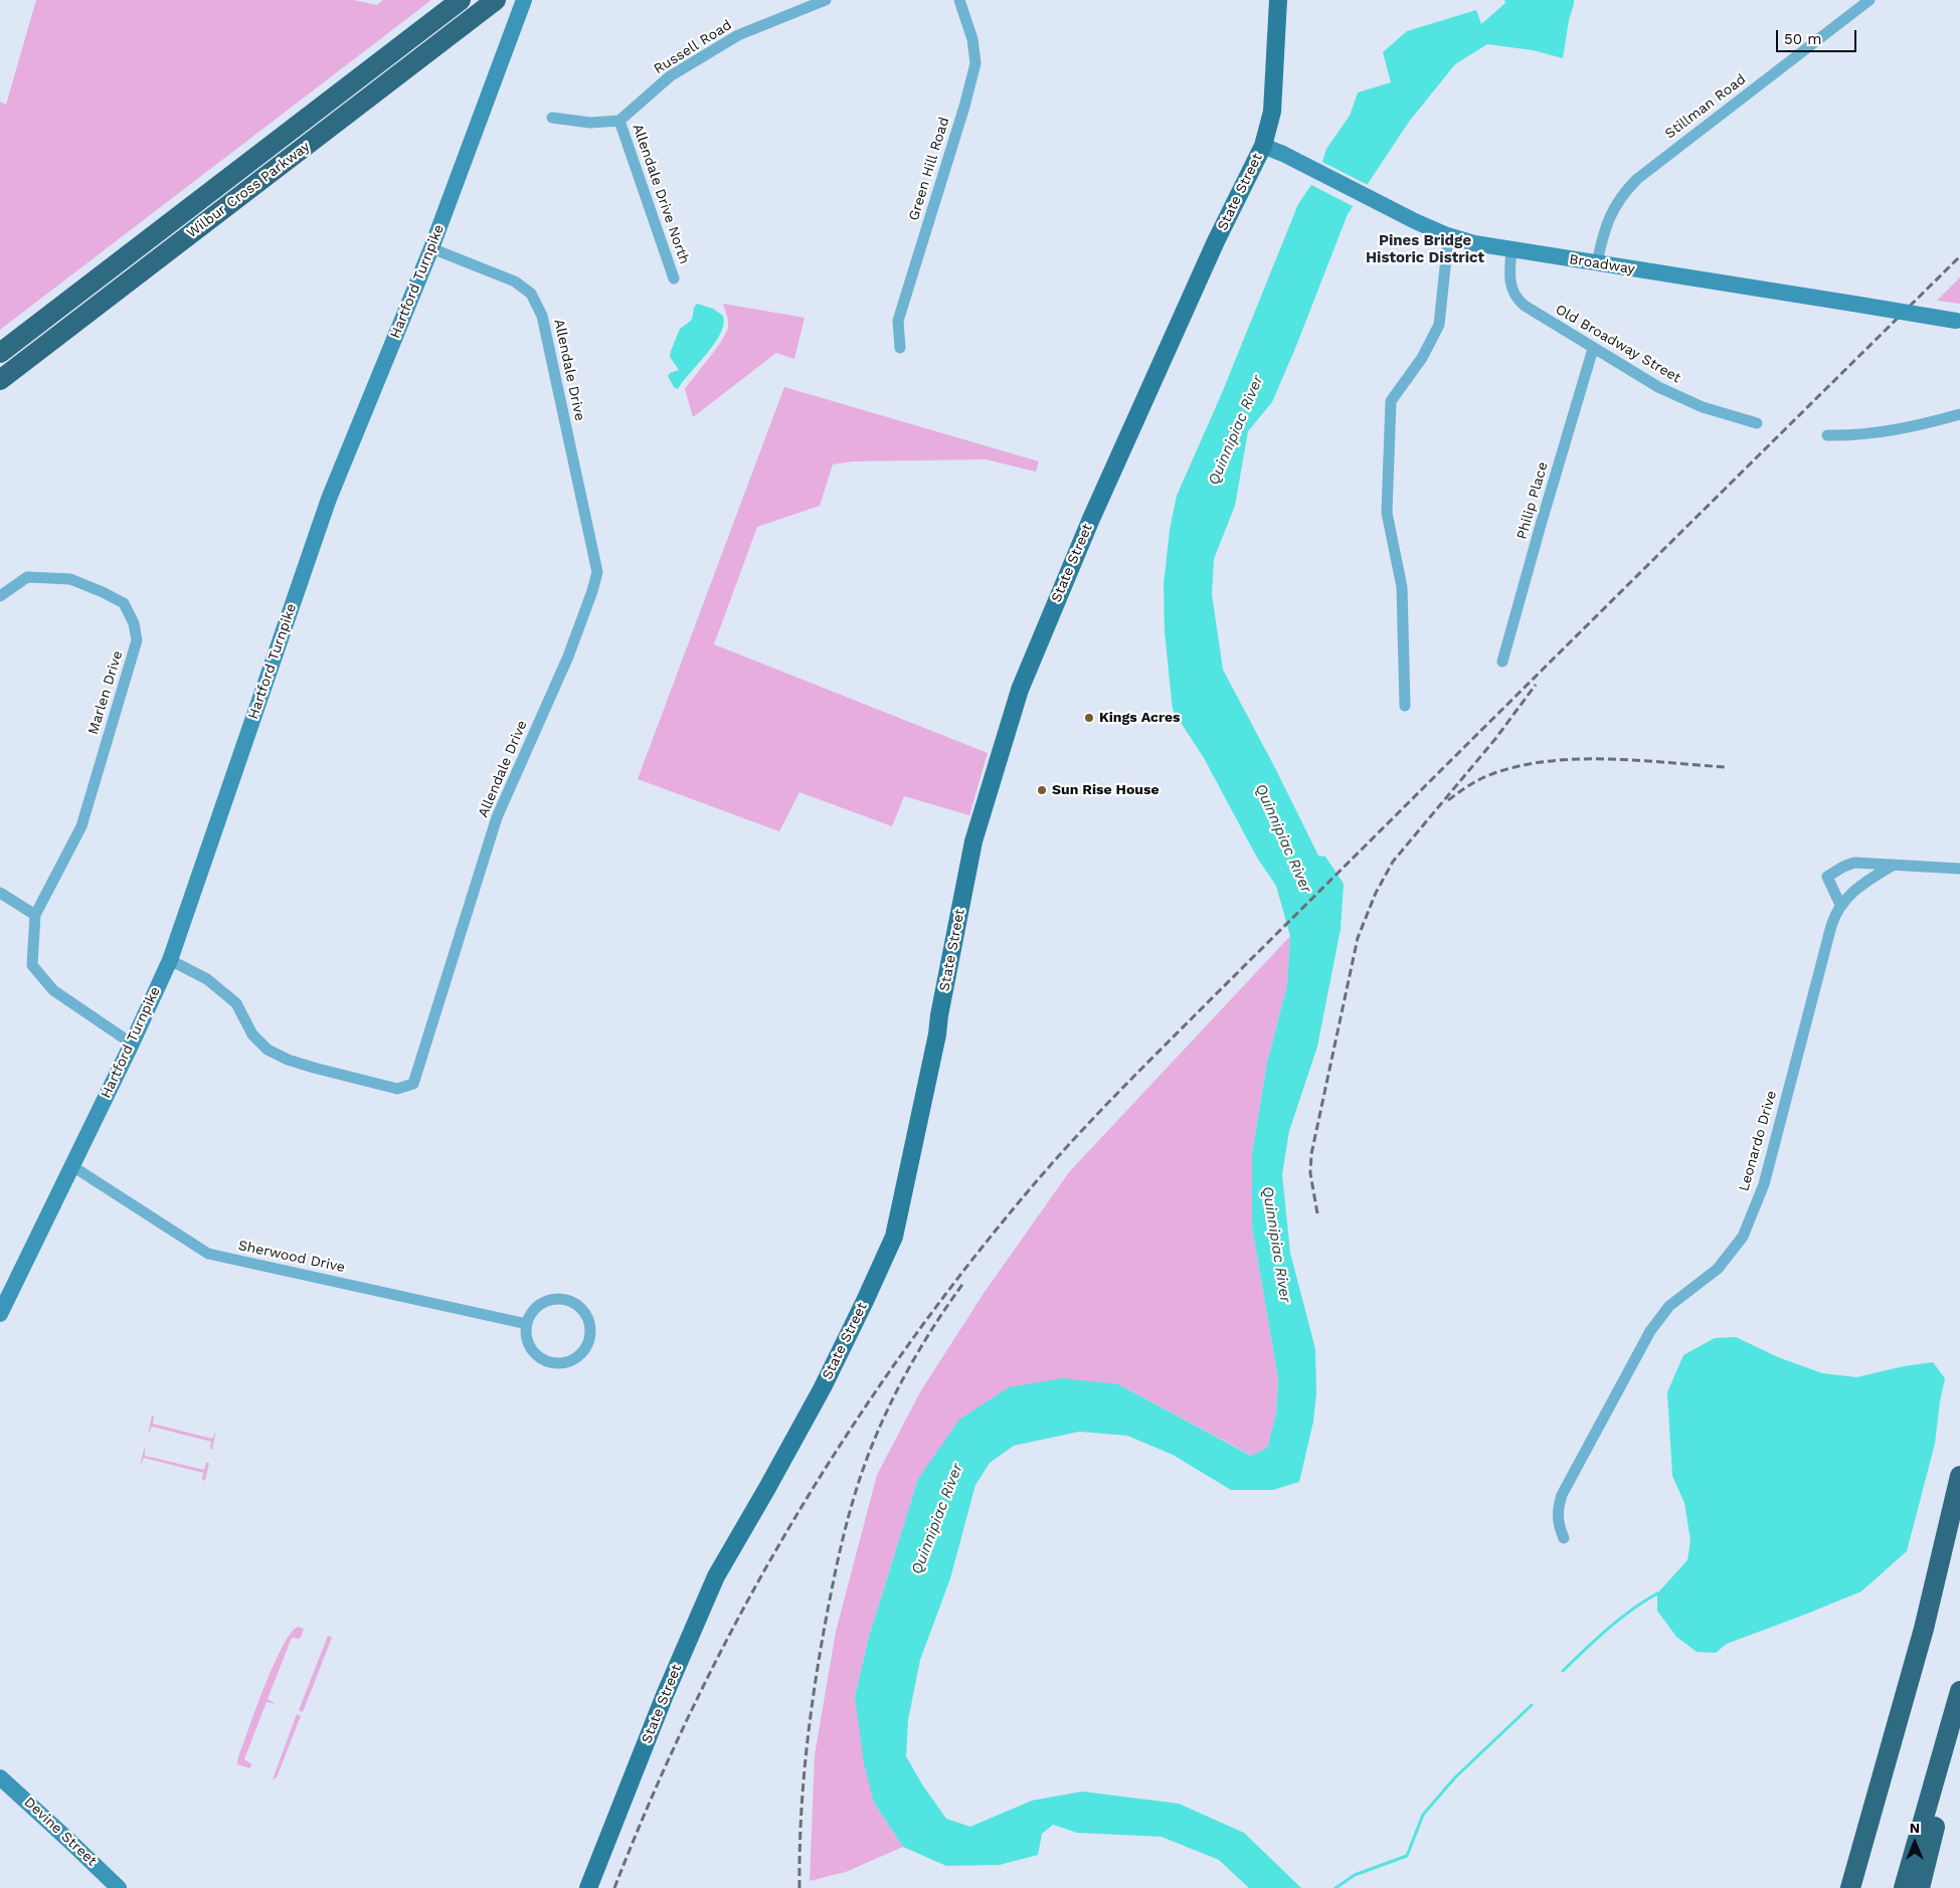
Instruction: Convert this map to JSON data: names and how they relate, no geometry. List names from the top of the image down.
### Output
{
  "streets": {
    "highway": ["Wilbur Cross Parkway"],
    "main road": [
      "State Street",
      "Broadway",
      "Hartford Turnpike",
      "Devine Street"
    ],
    "street": [
      "Russell Road",
      "Stillman Road",
      "Green Hill Road",
      "Allendale Drive North",
      "Old Broadway Street",
      "Allendale Drive",
      "Philip Place",
      "Marlen Drive",
      "Leonardo Drive",
      "Sherwood Drive"
    ]
  },
  "crossings": [
    ["Russell Road", "Allendale Drive North"],
    ["Stillman Road", "Broadway"],
    ["State Street", "Broadway"],
    ["Broadway", "Old Broadway Street"],
    ["Hartford Turnpike", "Allendale Drive"],
    ["Hartford Turnpike", "Marlen Drive"],
    ["Hartford Turnpike", "Sherwood Drive"],
    ["Old Broadway Street", "Philip Place"]
  ],
  "districts": ["Pines Bridge Historic District"],
  "water": ["Quinnipiac River"],
  "places": ["Kings Acres", "Sun Rise House"],
  "scale_bar": "50 m",
  "north": "top"
}
